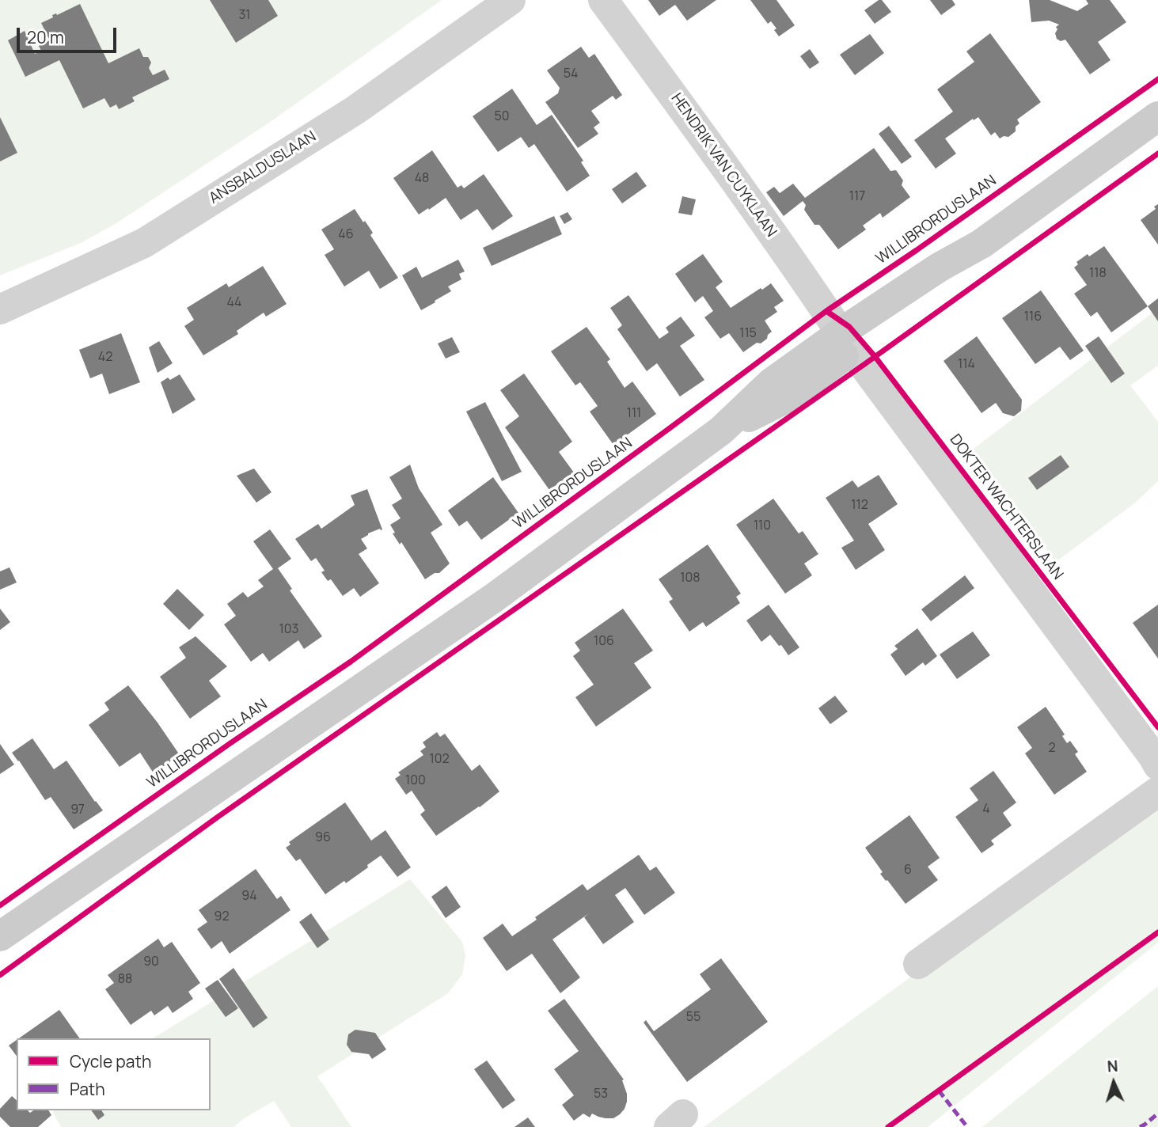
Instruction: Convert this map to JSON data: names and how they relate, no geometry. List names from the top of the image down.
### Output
{
  "streets": {
    "street": ["HENDRIK VAN CUYKLAAN", "ANSBALDUSLAAN", "DOKTER WACHTERSLAAN"],
    "cycle path": ["WILLIBRORDUSLAAN"]
  },
  "crossings": [
    ["HENDRIK VAN CUYKLAAN", "DOKTER WACHTERSLAAN"]
  ],
  "house_numbers": [
    "31",
    "54",
    "50",
    "48",
    "117",
    "46",
    "118",
    "44",
    "116",
    "115",
    "42",
    "114",
    "111",
    "112",
    "110",
    "108",
    "103",
    "106",
    "2",
    "102",
    "100",
    "4",
    "97",
    "96",
    "6",
    "94",
    "92",
    "90",
    "88",
    "55",
    "53"
  ],
  "legend": ["Cycle path", "Path"],
  "scale_bar": "20 m",
  "north": "top"
}
